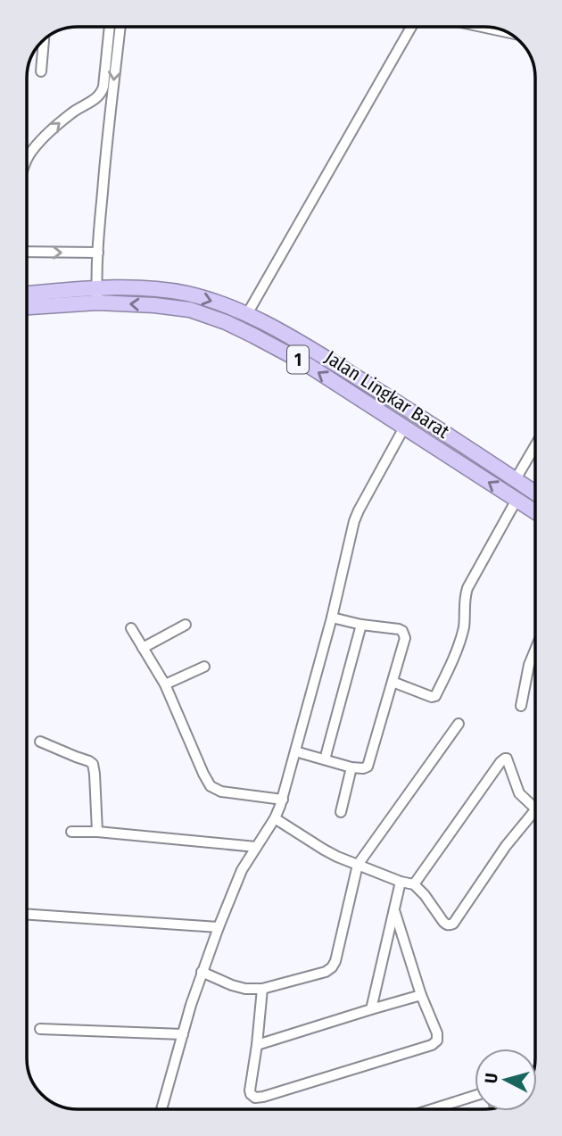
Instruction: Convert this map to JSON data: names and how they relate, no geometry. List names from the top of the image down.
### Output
{
  "streets": {
    "highway": ["1", "Jalan Lingkar Barat"]
  },
  "north": "left"
}
